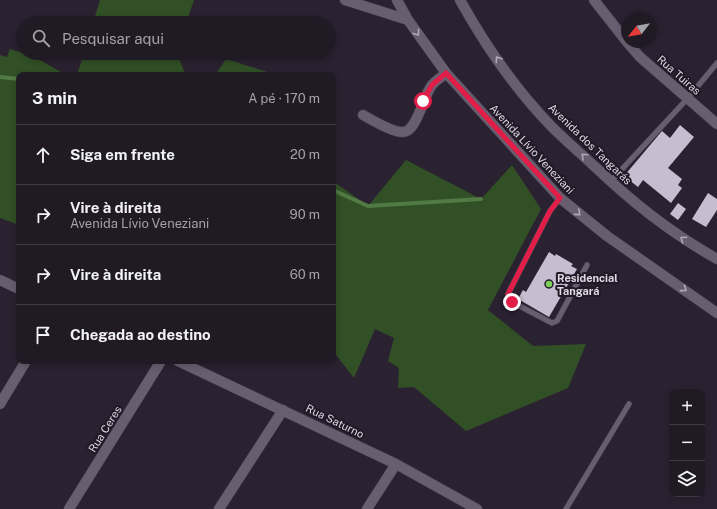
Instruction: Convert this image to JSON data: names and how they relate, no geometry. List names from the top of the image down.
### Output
{
  "streets": {
    "street": [
      "Rua Tuiras",
      "Avenida dos Tangarás",
      "Avenida Lívio Veneziani",
      "Rua Saturno",
      "Rua Ceres"
    ]
  },
  "one_way": ["Avenida dos Tangarás", "Avenida Lívio Veneziani"],
  "places": ["Residencial Tangará"],
  "north": "bottom left",
  "page": {
    "search": "Pesquisar aqui",
    "heading": ["3 min", "A pé · 170 m"],
    "list": [
      ["Siga em frente", "20 m"],
      ["Vire à direita", "Avenida Lívio Veneziani", "90 m"],
      ["Vire à direita", "60 m"],
      "Chegada ao destino"
    ],
    "map_buttons": ["+", "−"]
  }
}
